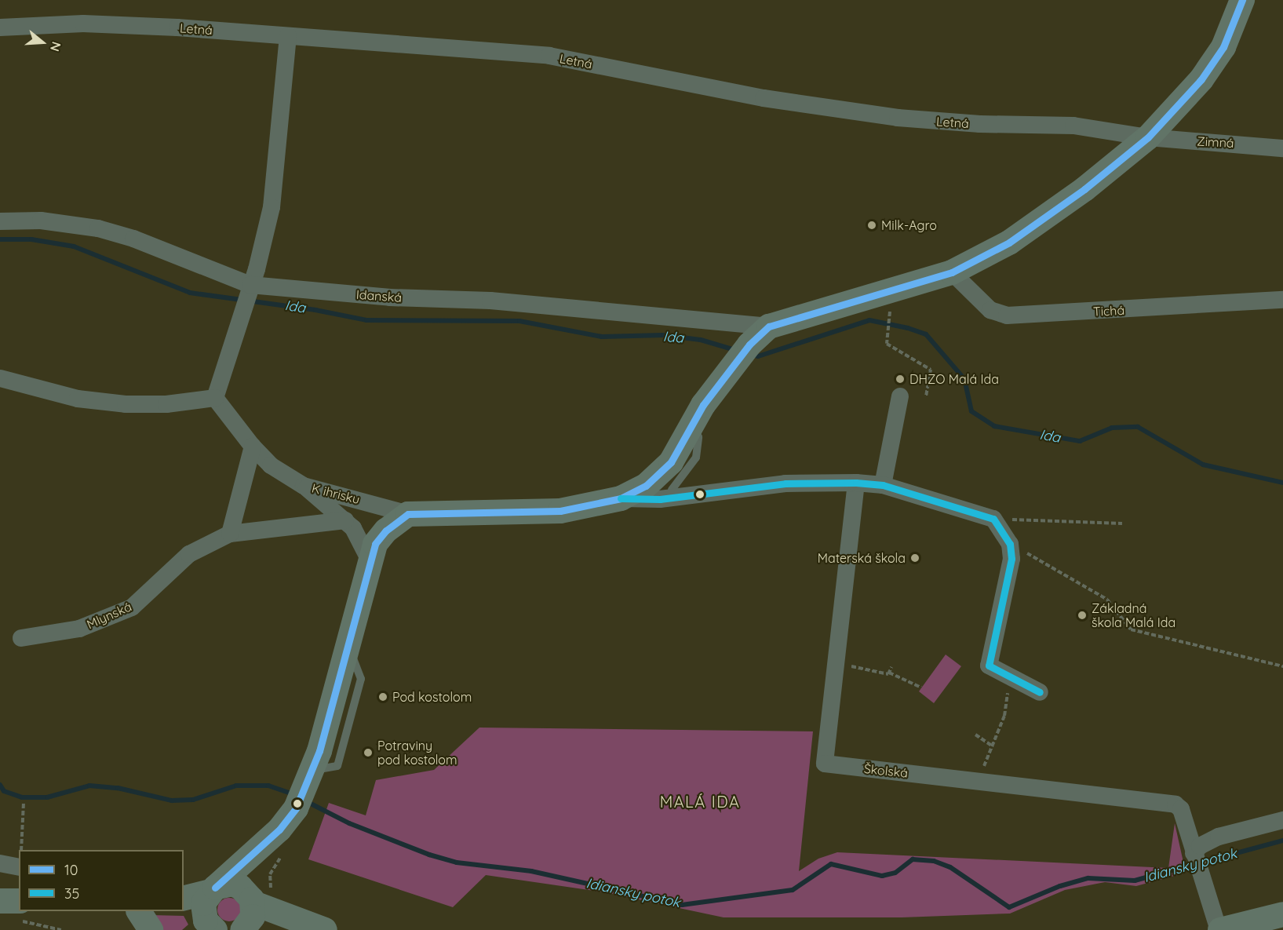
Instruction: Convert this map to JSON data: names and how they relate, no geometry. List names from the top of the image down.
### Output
{
  "streets": {
    "street": [
      "Letná",
      "Zimná",
      "Idanská",
      "Tichá",
      "K ihrisku",
      "Mlynská",
      "Školská"
    ]
  },
  "crossings": [
    ["Letná", "Zimná"]
  ],
  "districts": ["MALÁ IDA"],
  "water": ["Ida", "Idiansky potok"],
  "places": [
    "Milk-Agro",
    "DHZO Malá Ida",
    "Materská škola",
    "Základná škola Malá Ida",
    "Pod kostolom",
    "Potraviny pod kostolom"
  ],
  "lines": ["transit line 10", "transit line 35"],
  "legend": ["10", "35"],
  "north": "right"
}
